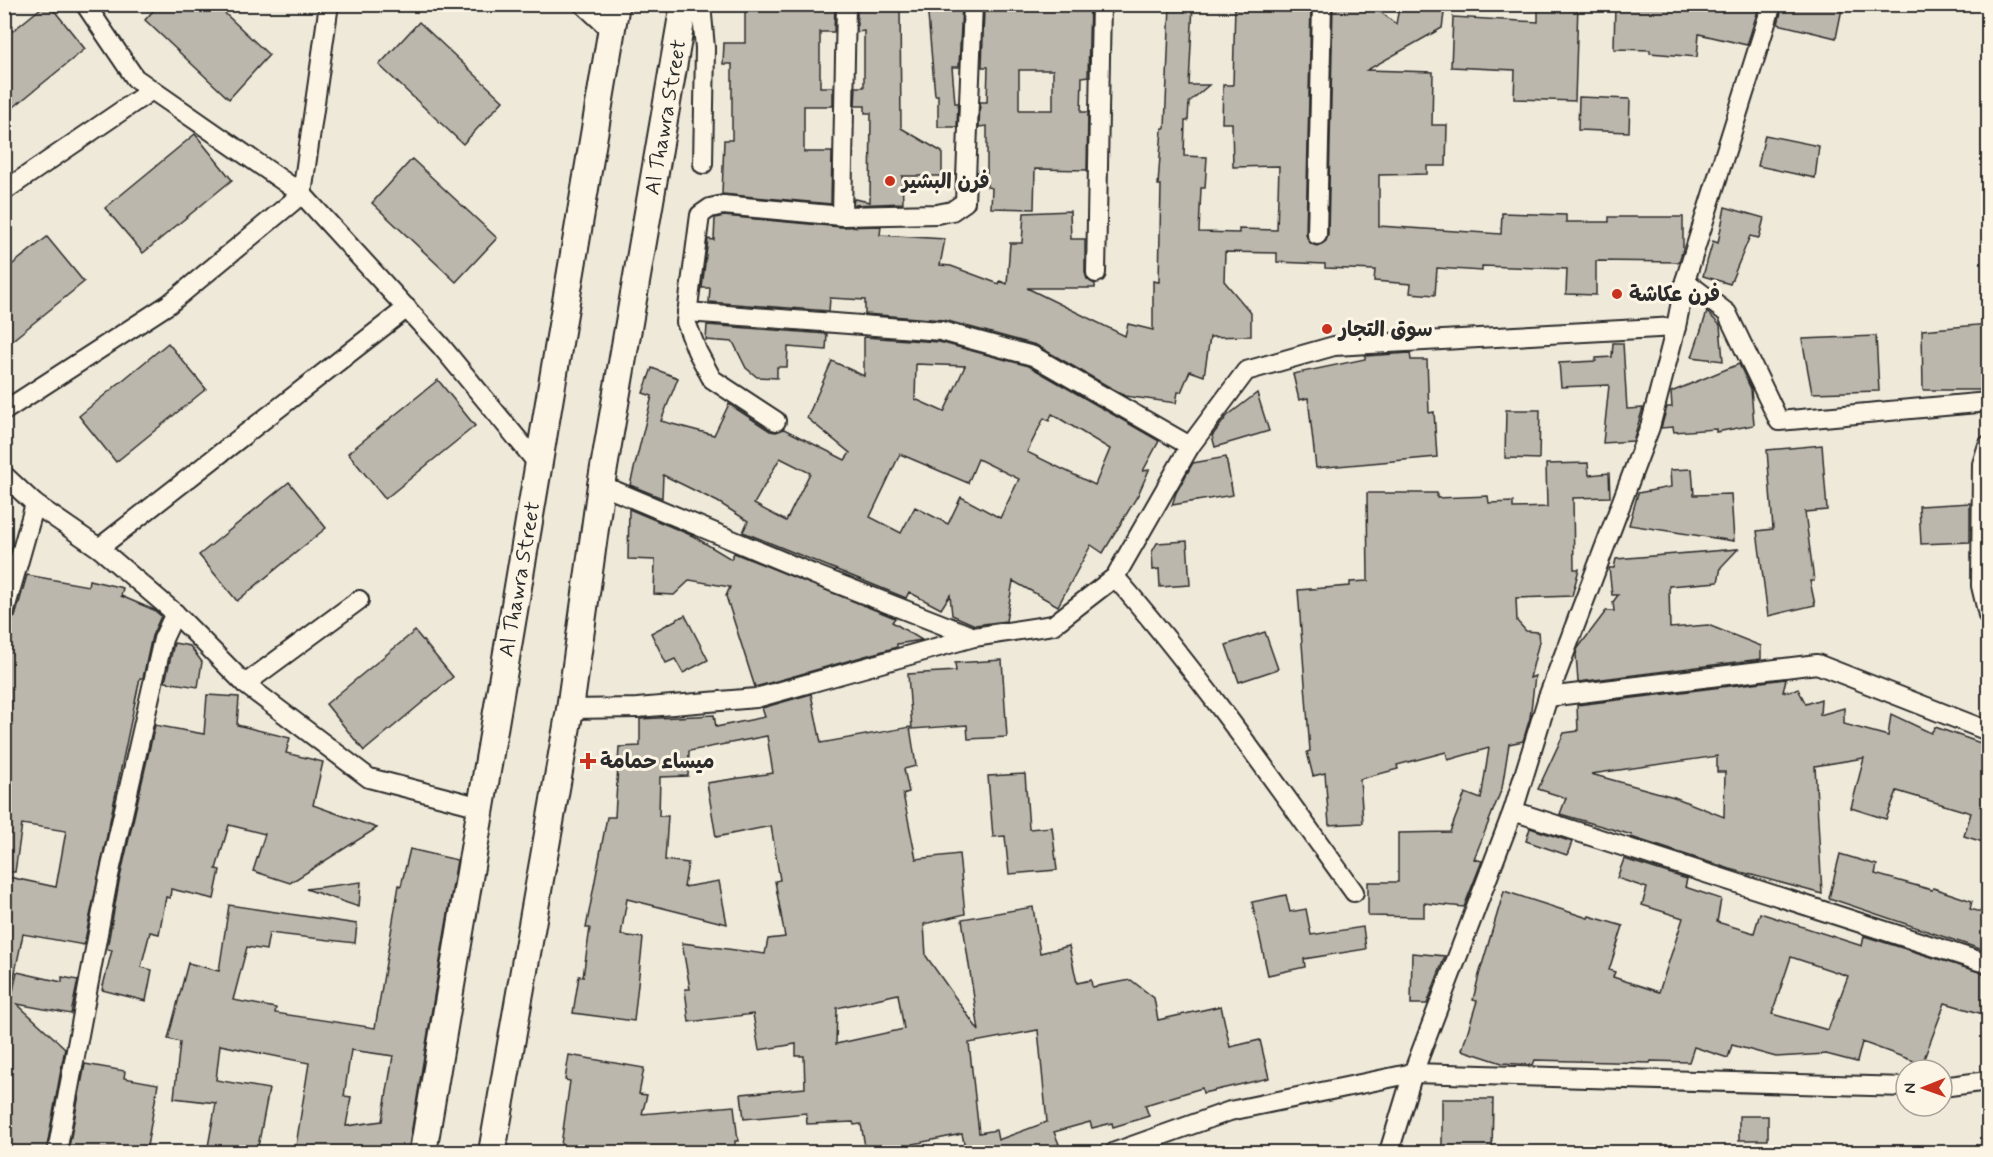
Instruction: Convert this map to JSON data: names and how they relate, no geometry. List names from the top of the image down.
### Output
{
  "streets": {
    "main road": ["Al Thawra Street"]
  },
  "places": {
    "other": ["فرن البشير", "فرن عكاشة", "سوق التجار"],
    "health": ["ميساء حمامة"]
  },
  "north": "left"
}
